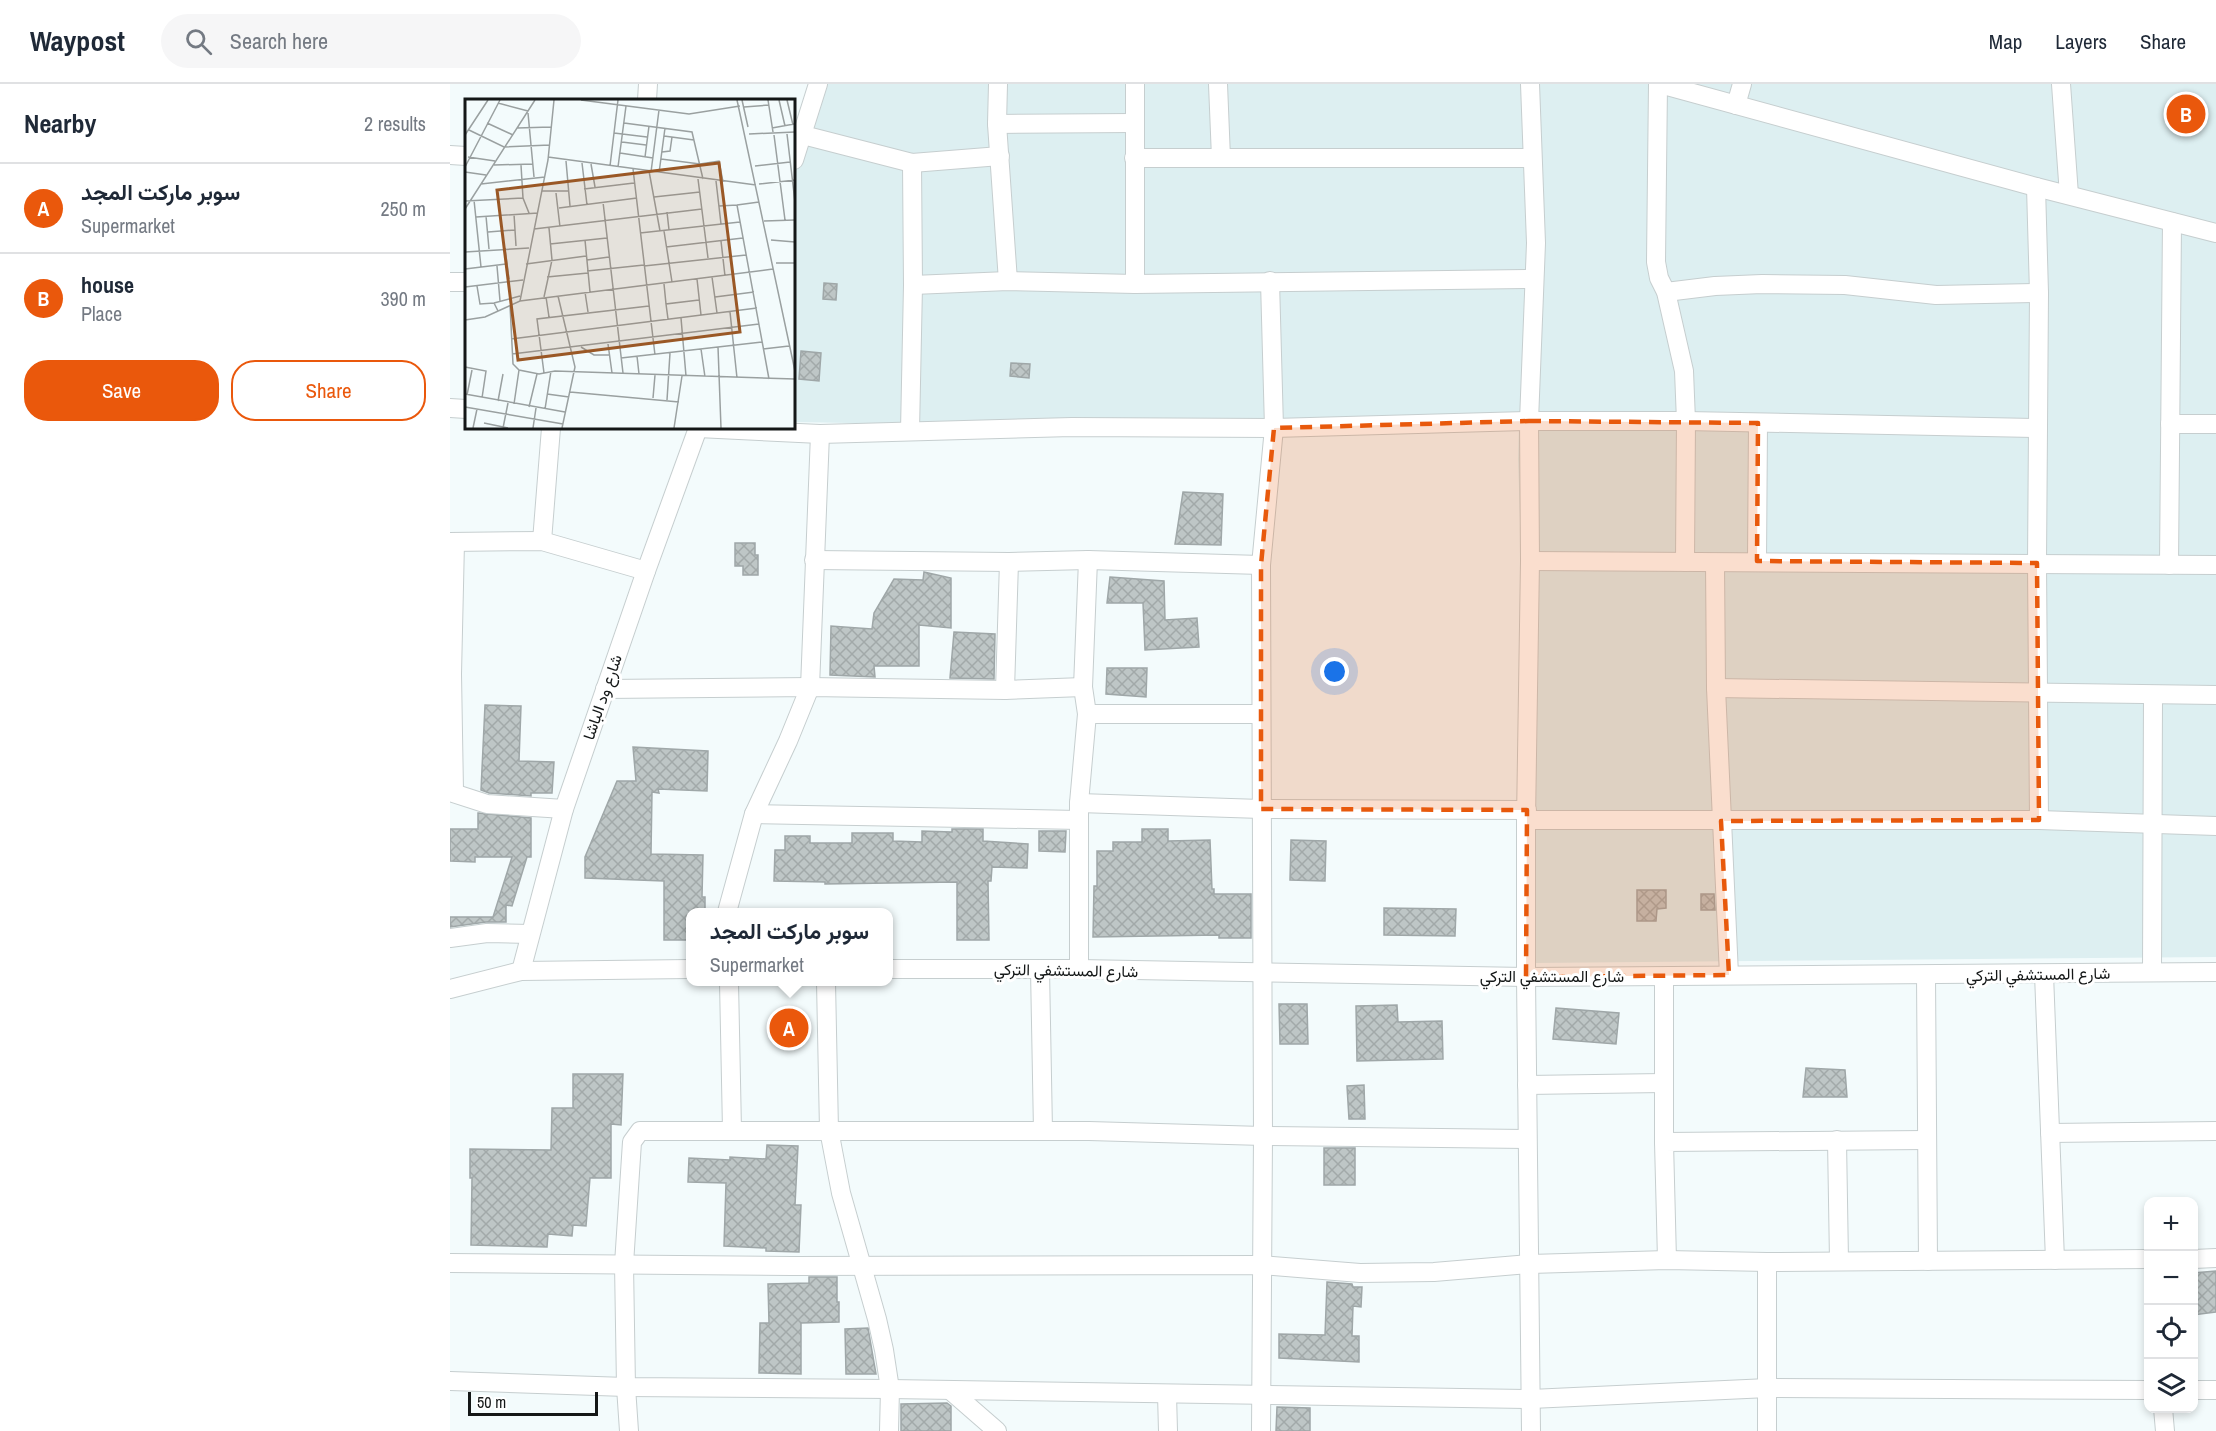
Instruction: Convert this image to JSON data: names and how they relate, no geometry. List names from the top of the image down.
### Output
{
  "streets": {
    "street": ["شارع ود الباشا", "شارع المستشفي التركي"]
  },
  "scale_bar": "50 m",
  "page": {
    "header": "Waypost",
    "search": "Search here",
    "nav": ["Map", "Layers", "Share"],
    "heading": ["Nearby", "2 results"],
    "pins": ["B", "A"],
    "list": [
      {
        "mark": "A",
        "name": "سوبر ماركت المجد",
        "note": "Supermarket",
        "value": "250 m"
      },
      {
        "mark": "B",
        "name": "house",
        "note": "Place",
        "value": "390 m"
      }
    ],
    "buttons": ["Save", "Share"],
    "popup": ["سوبر ماركت المجد", "Supermarket"],
    "map_buttons": ["+", "−"],
    "scale": "50 m"
  }
}
